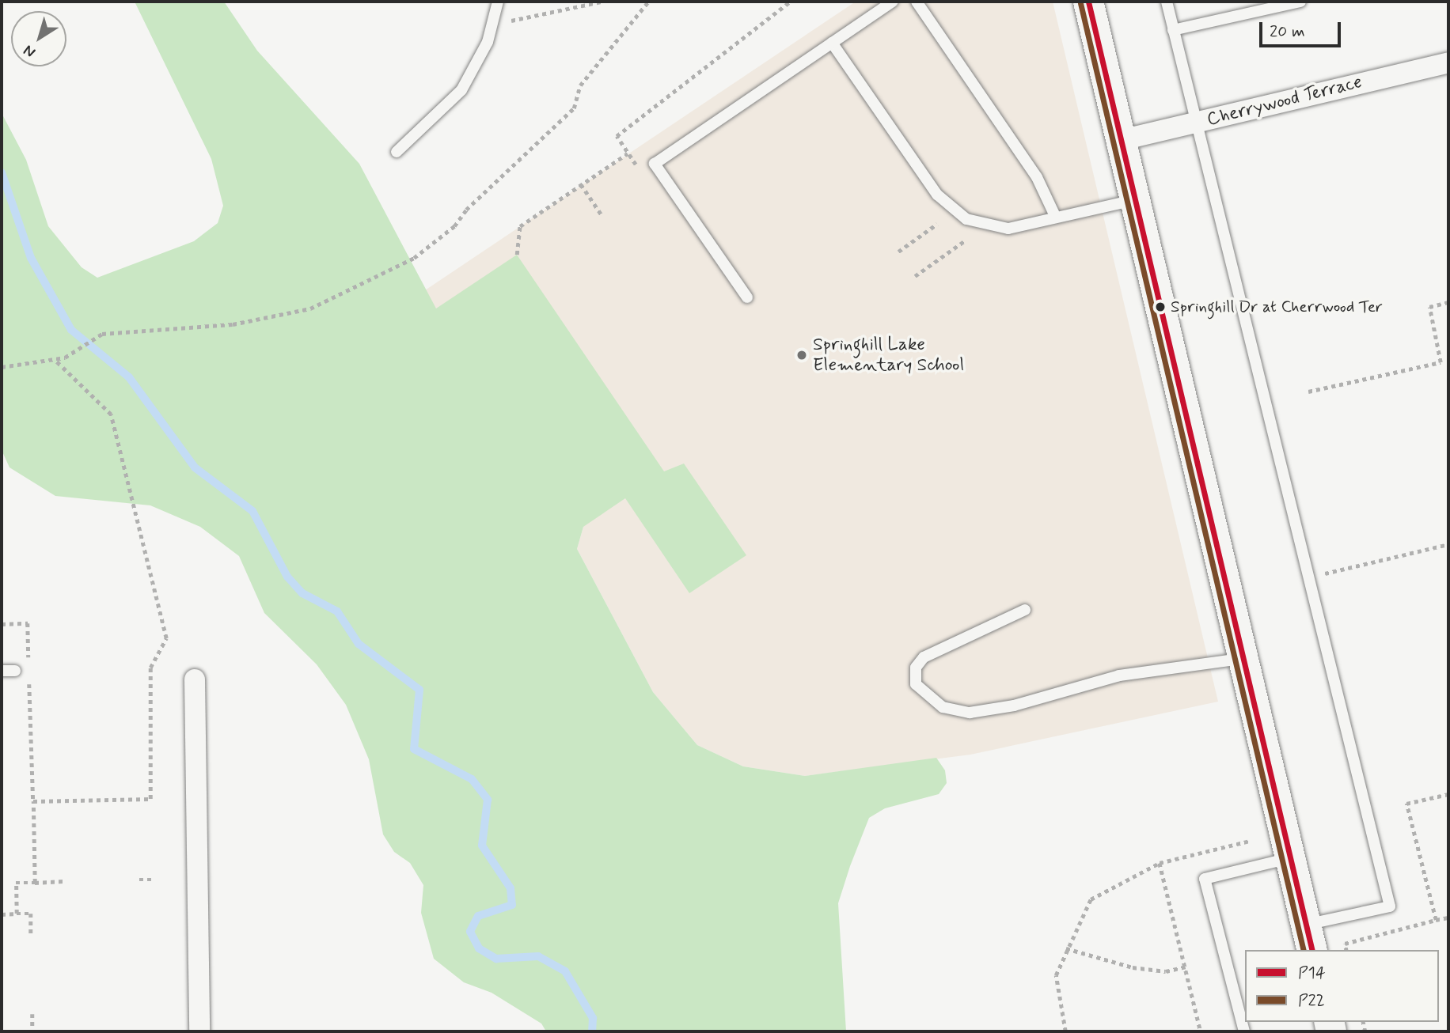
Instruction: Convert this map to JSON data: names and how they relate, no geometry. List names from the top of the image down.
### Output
{
  "streets": {
    "street": ["Cherrywood Terrace"]
  },
  "places": ["Springhill Dr at Cherrwood Ter", "Springhill Lake Elementary School"],
  "lines": ["transit line P14", "transit line P22"],
  "legend": ["P14", "P22"],
  "scale_bar": "20 m",
  "north": "bottom left"
}
